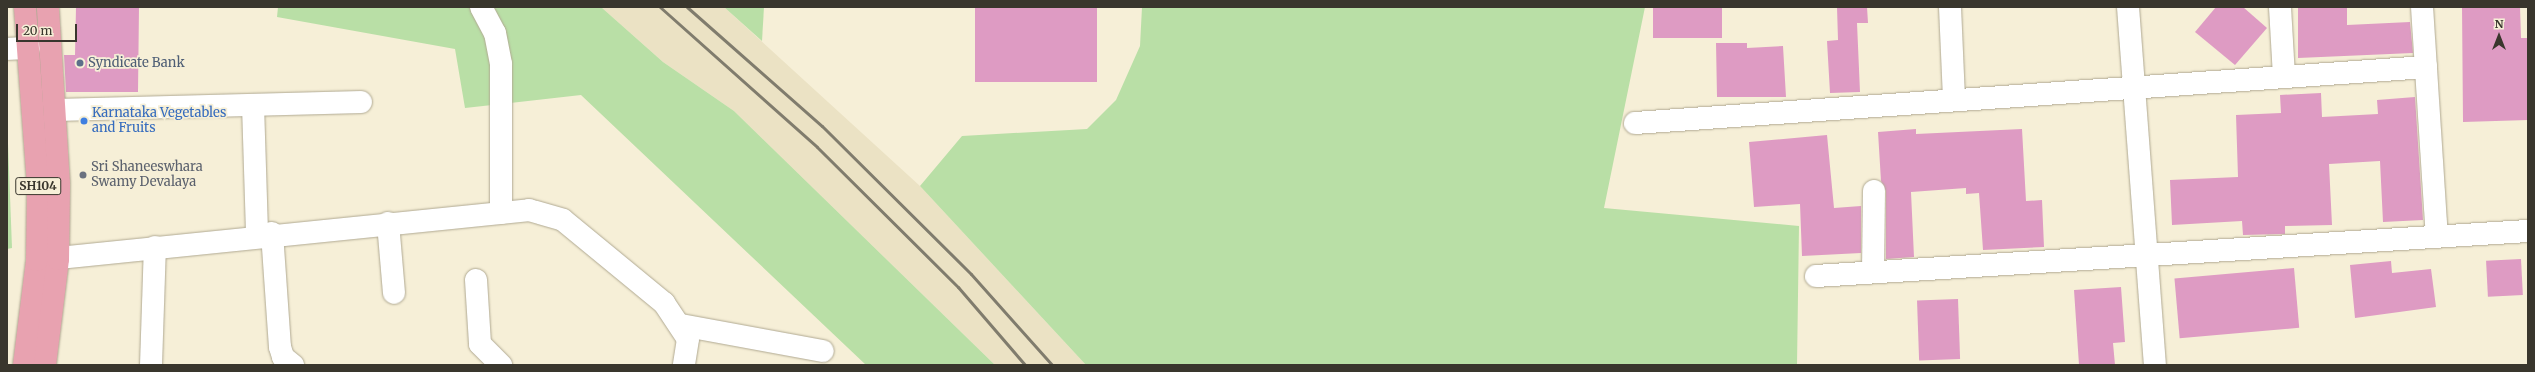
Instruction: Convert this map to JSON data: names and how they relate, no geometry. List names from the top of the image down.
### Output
{
  "streets": {
    "main road": ["SH104"]
  },
  "places": ["Syndicate Bank", "Karnataka Vegetables and Fruits", "Sri Shaneeswhara Swamy Devalaya"],
  "scale_bar": "20 m",
  "north": "top"
}
